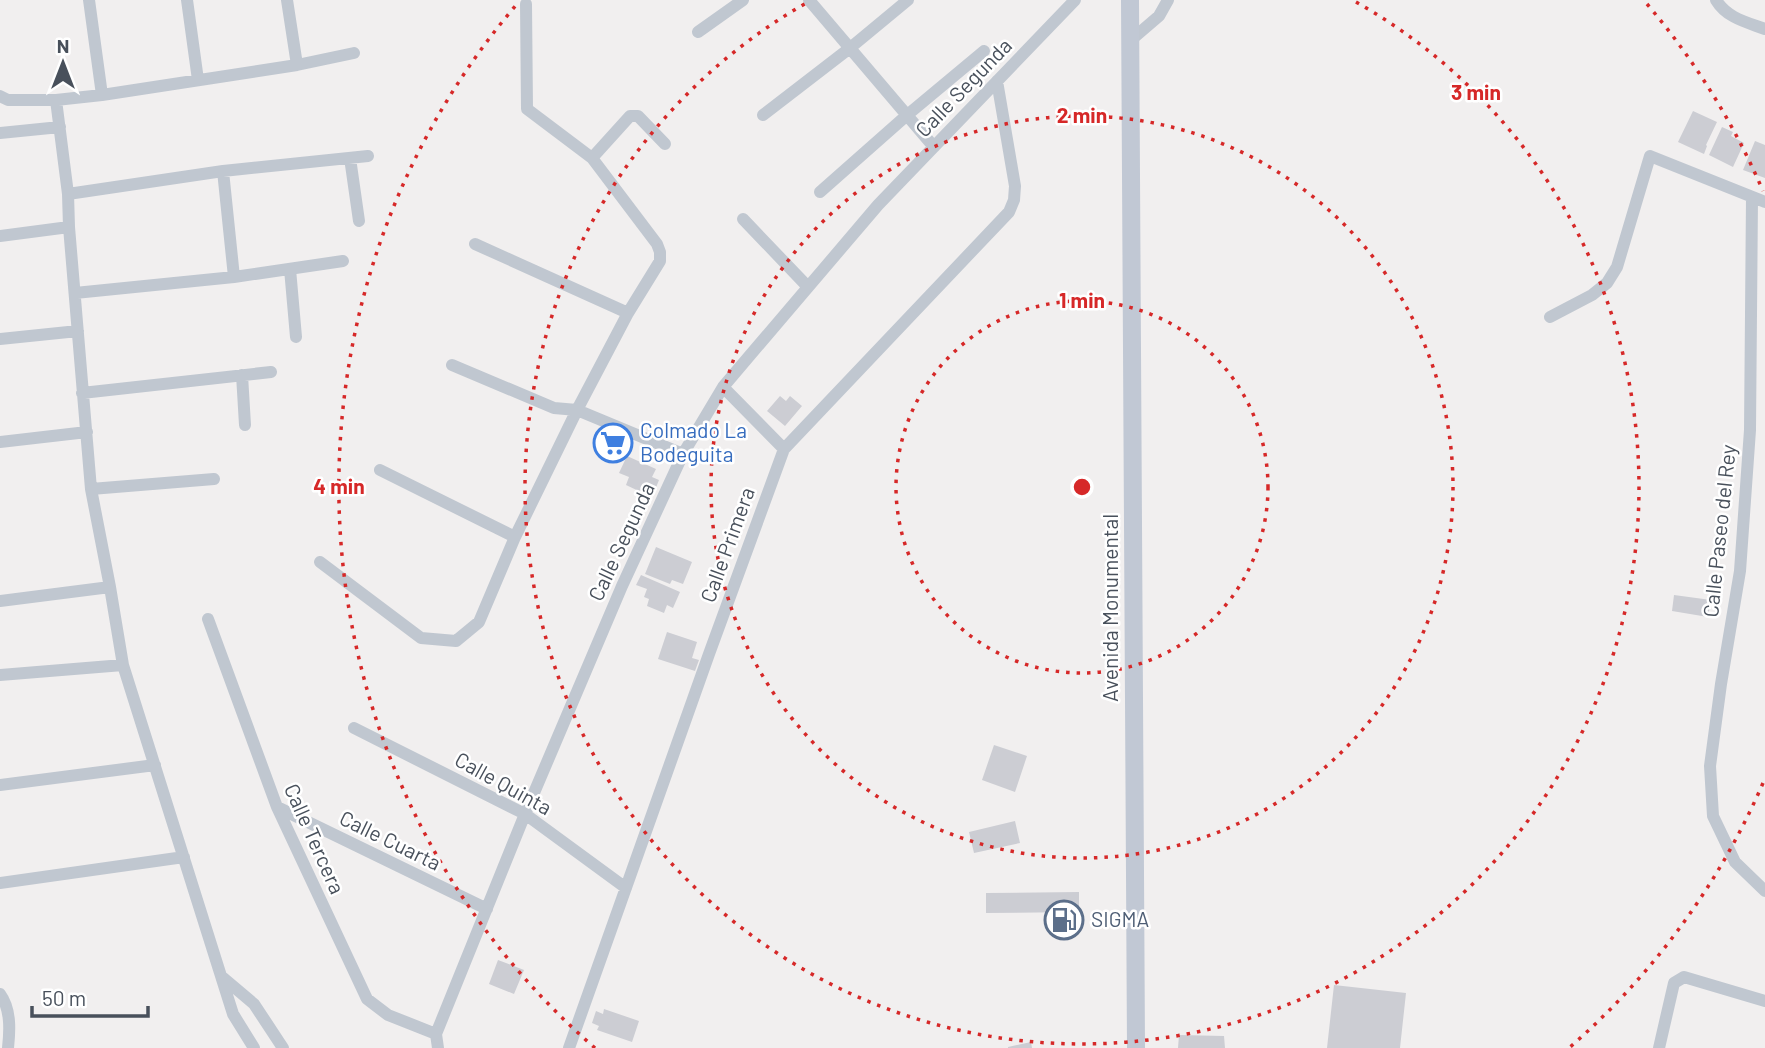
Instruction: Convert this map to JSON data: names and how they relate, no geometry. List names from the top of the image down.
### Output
{
  "streets": {
    "main road": ["Avenida Monumental"],
    "street": [
      "Calle Segunda",
      "Calle Paseo del Rey",
      "Calle Primera",
      "Calle Quinta",
      "Calle Tercera",
      "Calle Cuarta"
    ]
  },
  "crossings": [
    ["Calle Segunda", "Calle Primera"],
    ["Calle Segunda", "Calle Quinta"],
    ["Calle Segunda", "Calle Tercera"],
    ["Calle Segunda", "Calle Cuarta"],
    ["Calle Primera", "Calle Quinta"],
    ["Calle Tercera", "Calle Cuarta"]
  ],
  "places": {
    "supermarket": ["Colmado La Bodeguita"],
    "fuel station": ["SIGMA"]
  },
  "scale_bar": "50 m",
  "north": "top",
  "rings": [
    "3 min",
    "2 min",
    "1 min",
    "4 min"
  ]
}
